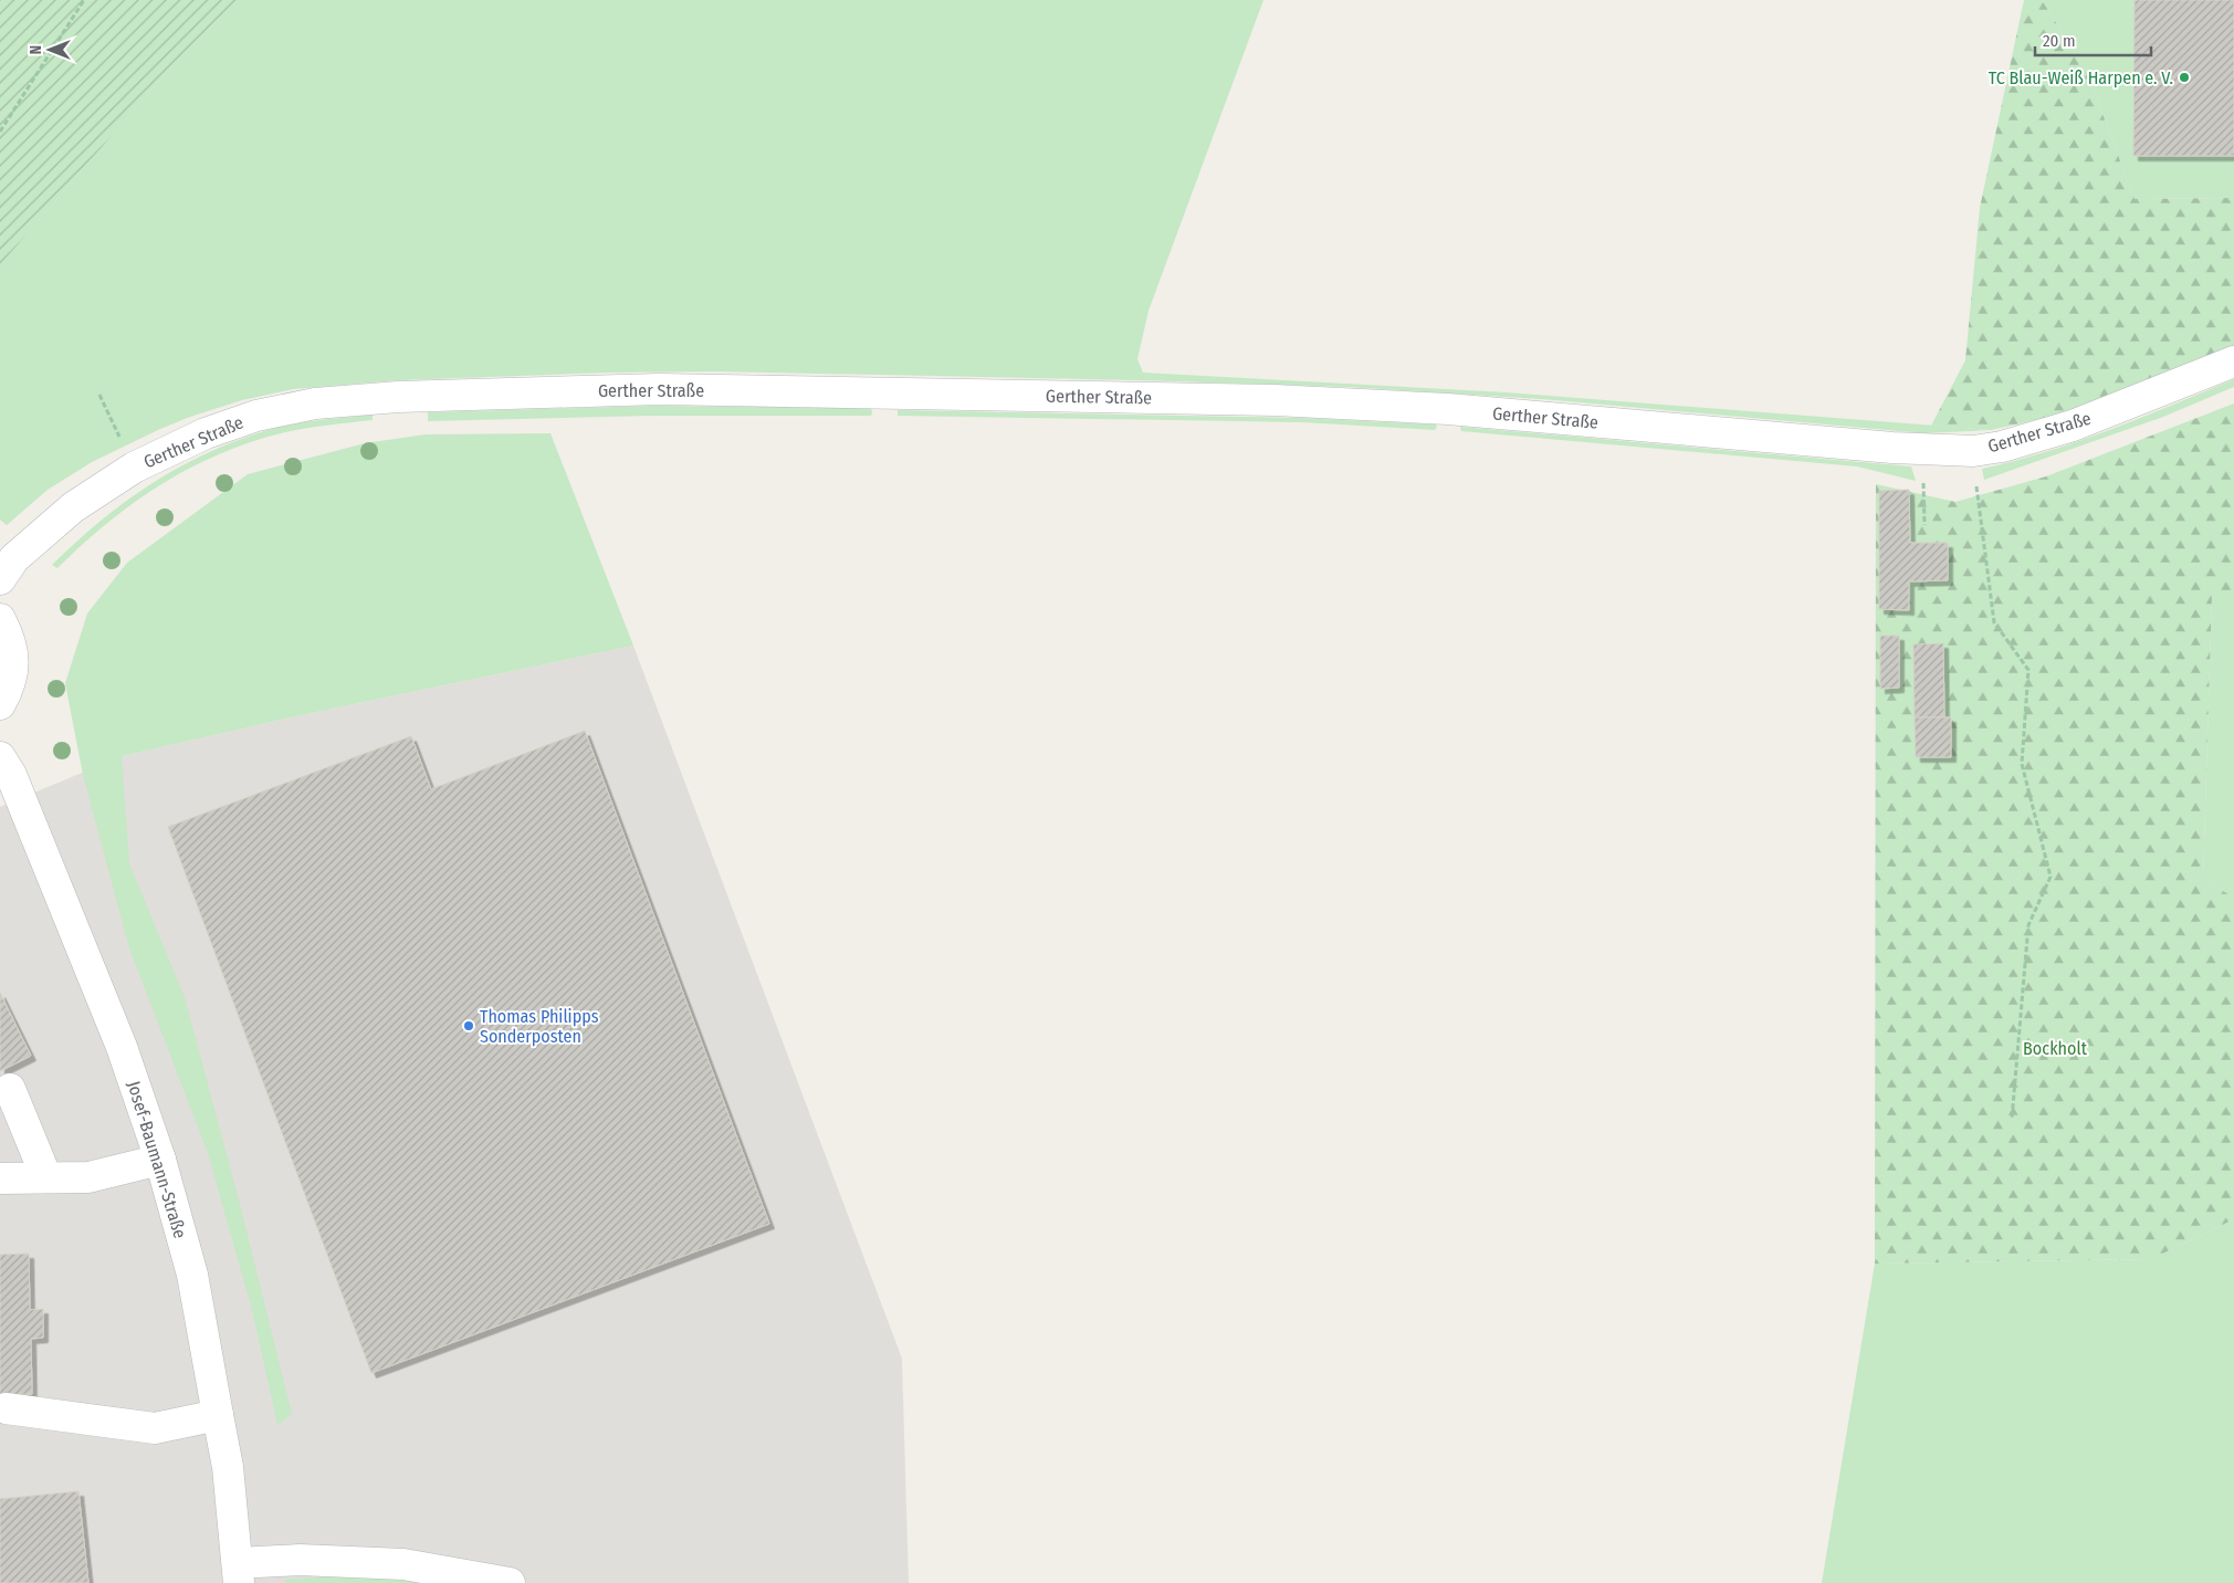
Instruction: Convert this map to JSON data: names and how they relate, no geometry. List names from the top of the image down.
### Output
{
  "streets": {
    "street": ["Gerther Straße", "Josef-Baumann-Straße"]
  },
  "parks": ["Bockholt"],
  "places": ["TC Blau-Weiß Harpen e. V.", "Thomas Philipps Sonderposten"],
  "scale_bar": "20 m",
  "north": "left"
}
